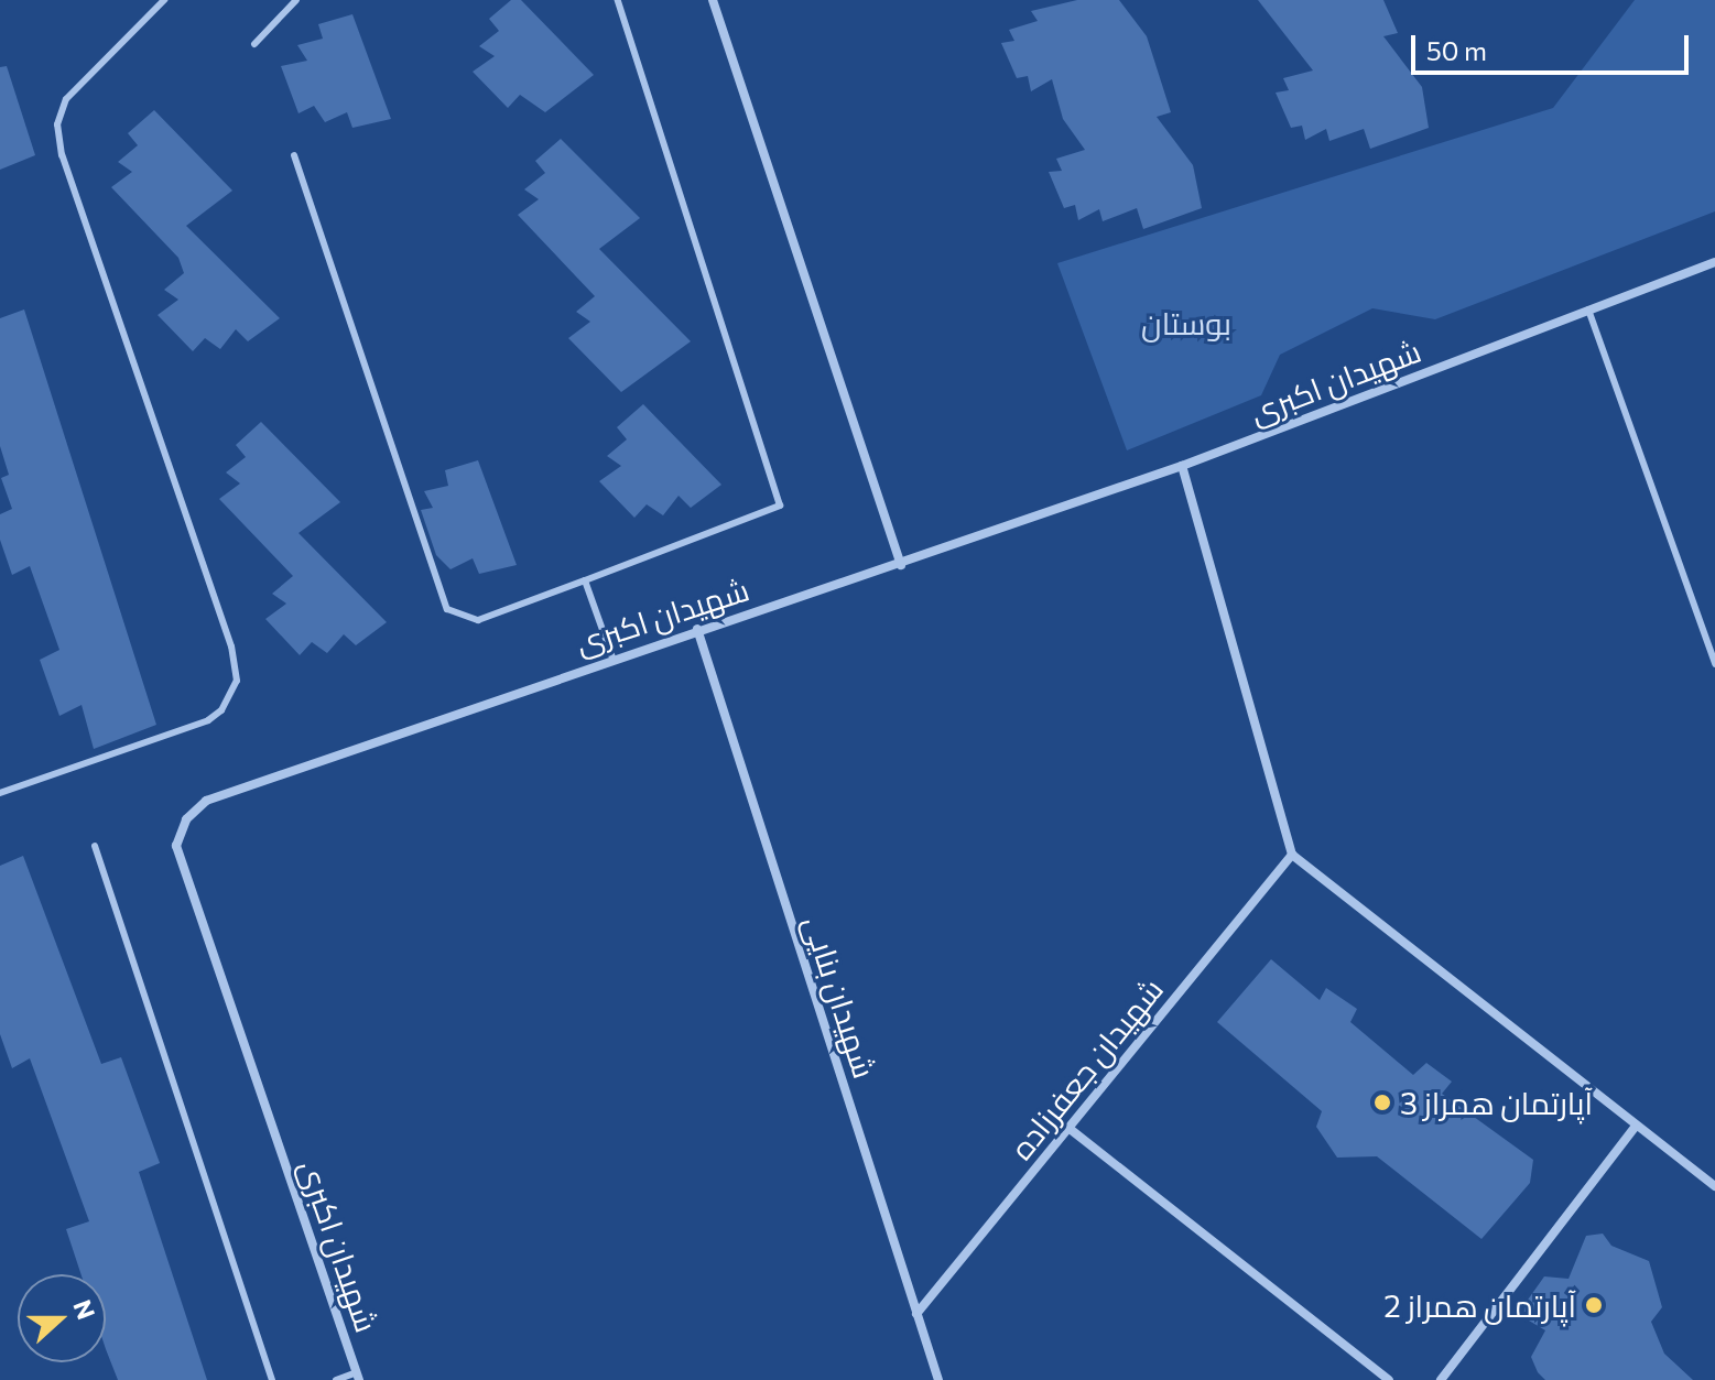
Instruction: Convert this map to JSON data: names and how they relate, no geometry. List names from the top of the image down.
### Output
{
  "streets": {
    "street": ["شهیدان اکبری", "شهیدان بنایی", "شهیدان جعفرزاده"]
  },
  "crossings": [
    ["شهیدان اکبری", "شهیدان بنایی"],
    ["شهیدان بنایی", "شهیدان جعفرزاده"]
  ],
  "parks": ["بوستان"],
  "places": ["آپارتمان همراز 3", "آپارتمان همراز 2"],
  "scale_bar": "50 m",
  "north": "right"
}
